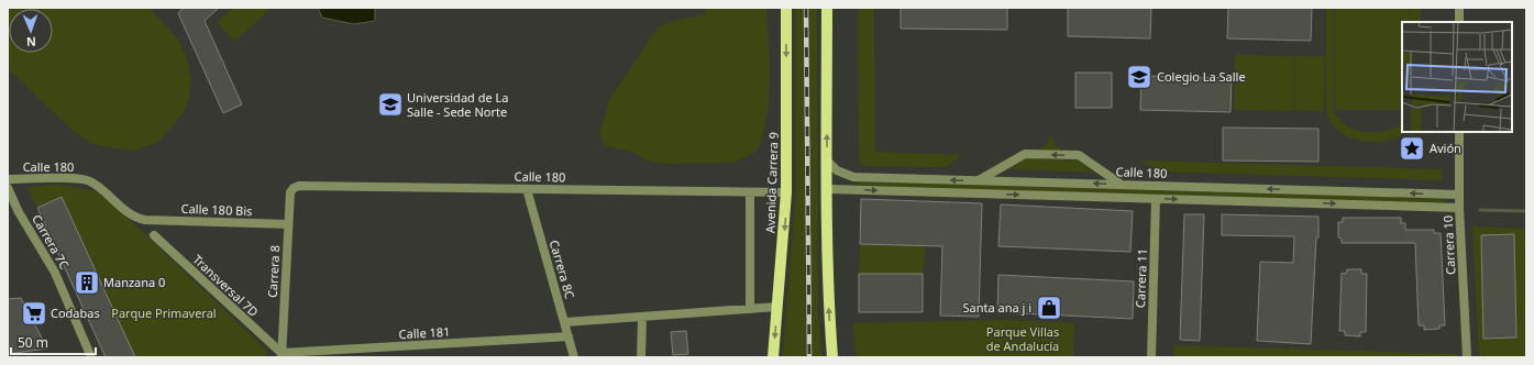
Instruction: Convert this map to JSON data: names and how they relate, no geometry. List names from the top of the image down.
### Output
{
  "streets": {
    "main road": ["Avenida Carrera 9"],
    "street": [
      "Calle 180",
      "Calle 180 Bis",
      "Carrera 7C",
      "Carrera 10",
      "Carrera 8C",
      "Carrera 8",
      "Carrera 11",
      "Transversal 7D",
      "Calle 181"
    ]
  },
  "crossings": [
    ["Calle 180", "Avenida Carrera 9"],
    ["Calle 180", "Calle 180 Bis"],
    ["Calle 180", "Carrera 10"],
    ["Calle 180", "Carrera 8C"],
    ["Calle 180", "Carrera 8"],
    ["Calle 180", "Carrera 11"],
    ["Calle 180 Bis", "Carrera 8"],
    ["Carrera 8C", "Calle 181"],
    ["Carrera 8", "Transversal 7D"],
    ["Carrera 8", "Calle 181"],
    ["Transversal 7D", "Calle 181"]
  ],
  "parks": ["Parque Primaveral", "Parque Villas de Andalucía"],
  "places": {
    "school or university": ["Colegio La Salle", "Universidad de La Salle - Sede Norte"],
    "place": ["Avión"],
    "building": ["Manzana 0"],
    "shop": ["Santa ana j i"],
    "supermarket": ["Codabas"]
  },
  "scale_bar": "50 m",
  "north": "bottom"
}
